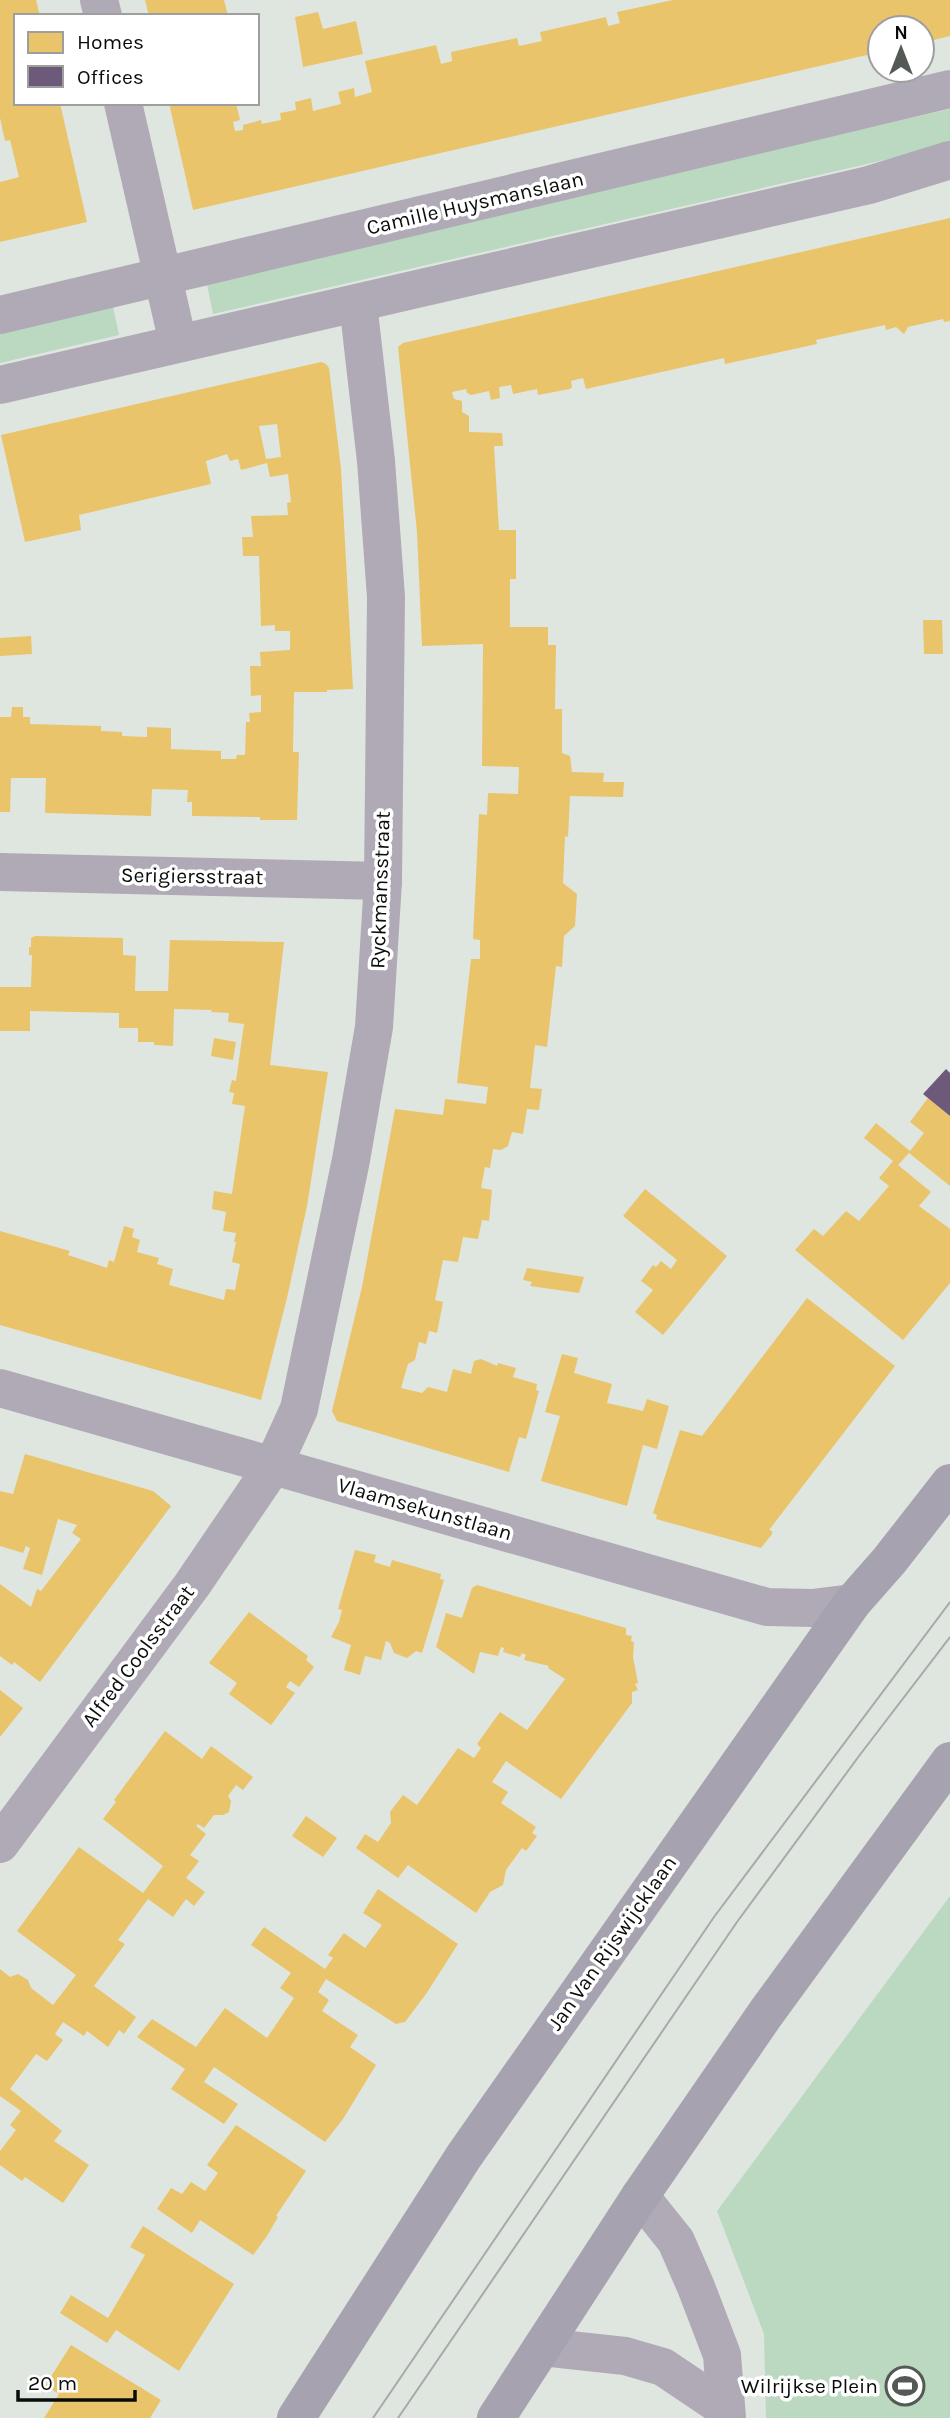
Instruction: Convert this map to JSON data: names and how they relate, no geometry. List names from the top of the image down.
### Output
{
  "streets": {
    "main road": ["Jan Van Rijswijcklaan"],
    "street": [
      "Camille Huysmanslaan",
      "Serigiersstraat",
      "Ryckmansstraat",
      "Vlaamsekunstlaan",
      "Alfred Coolsstraat"
    ]
  },
  "crossings": [
    ["Serigiersstraat", "Ryckmansstraat"],
    ["Ryckmansstraat", "Vlaamsekunstlaan"],
    ["Ryckmansstraat", "Alfred Coolsstraat"],
    ["Vlaamsekunstlaan", "Alfred Coolsstraat"],
    ["Vlaamsekunstlaan", "Jan Van Rijswijcklaan"]
  ],
  "places": {
    "sports": ["Wilrijkse Plein"]
  },
  "legend": ["Homes", "Offices"],
  "scale_bar": "20 m",
  "north": "top"
}
